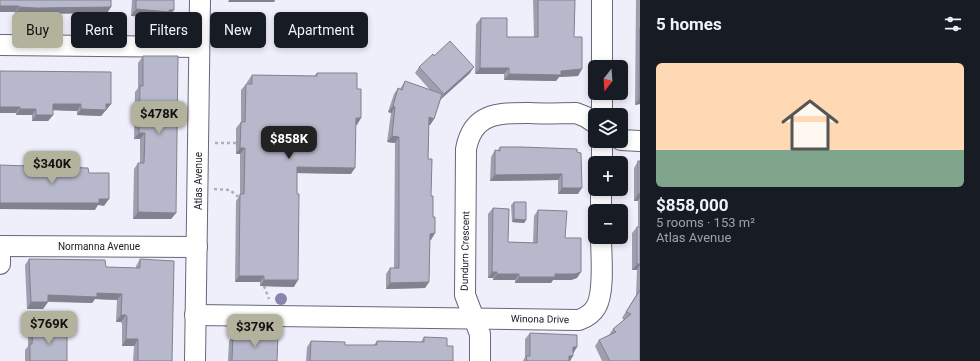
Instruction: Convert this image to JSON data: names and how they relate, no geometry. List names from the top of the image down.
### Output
{
  "streets": {
    "street": [
      "Atlas Avenue",
      "Normanna Avenue",
      "Dundurn Crescent",
      "Winona Drive"
    ]
  },
  "crossings": [
    ["Atlas Avenue", "Normanna Avenue"],
    ["Dundurn Crescent", "Winona Drive"]
  ],
  "north": "bottom",
  "page": {
    "heading": "5 homes",
    "chip": [
      "Buy",
      "Rent",
      "Filters",
      "New",
      "Apartment"
    ],
    "list": [
      {
        "name": "$858,000",
        "note": "5 rooms · 153 m² · Atlas Avenue"
      }
    ],
    "map_buttons": ["+", "−"],
    "price": [
      "$478K",
      "$858K",
      "$340K",
      "$769K",
      "$379K"
    ]
  }
}
